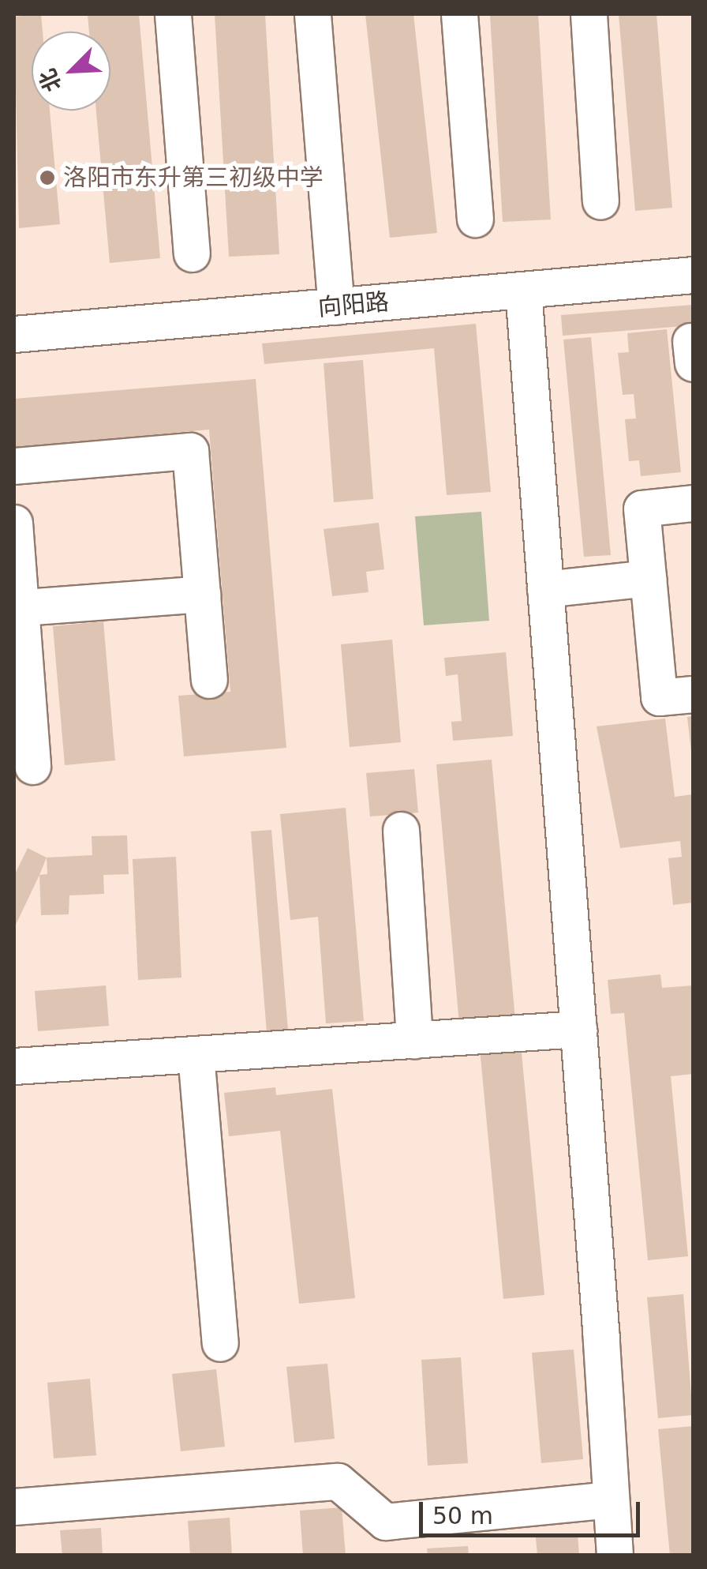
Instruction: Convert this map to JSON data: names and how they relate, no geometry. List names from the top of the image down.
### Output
{
  "streets": {
    "street": ["向阳路"]
  },
  "places": ["洛阳市东升第三初级中学"],
  "scale_bar": "50 m",
  "north": "bottom left"
}
